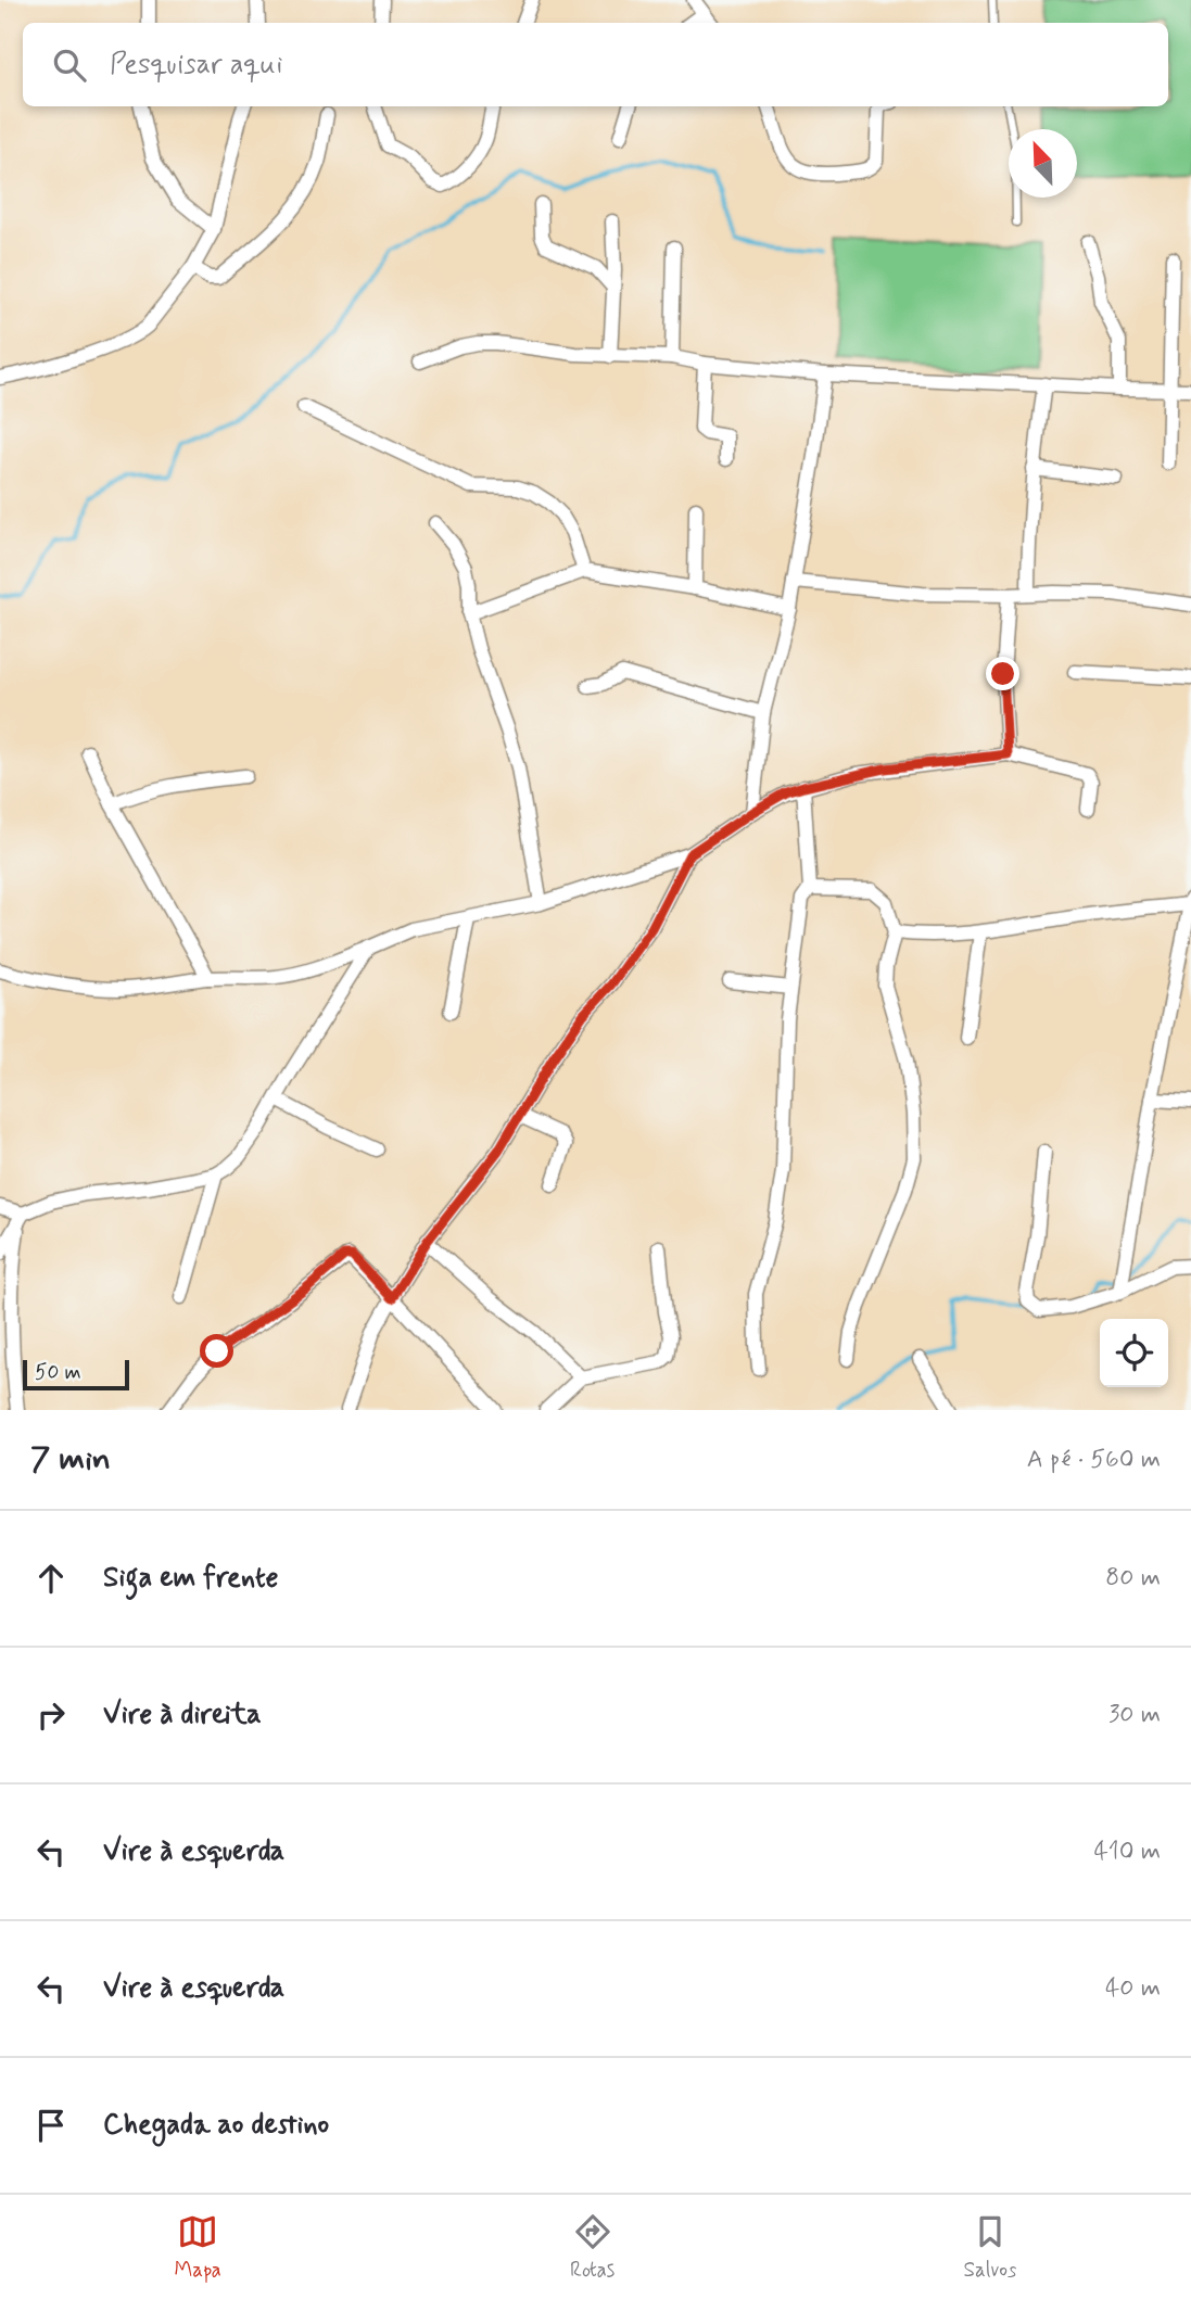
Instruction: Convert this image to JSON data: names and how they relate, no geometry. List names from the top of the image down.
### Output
{
  "scale_bar": "50 m",
  "north": "top left",
  "page": {
    "search": "Pesquisar aqui",
    "scale": "50 m",
    "heading": ["7 min", "A pé · 560 m"],
    "list": [
      ["Siga em frente", "80 m"],
      ["Vire à direita", "30 m"],
      ["Vire à esquerda", "410 m"],
      ["Vire à esquerda", "40 m"],
      "Chegada ao destino"
    ],
    "nav": ["Mapa", "Rotas", "Salvos"]
  }
}
